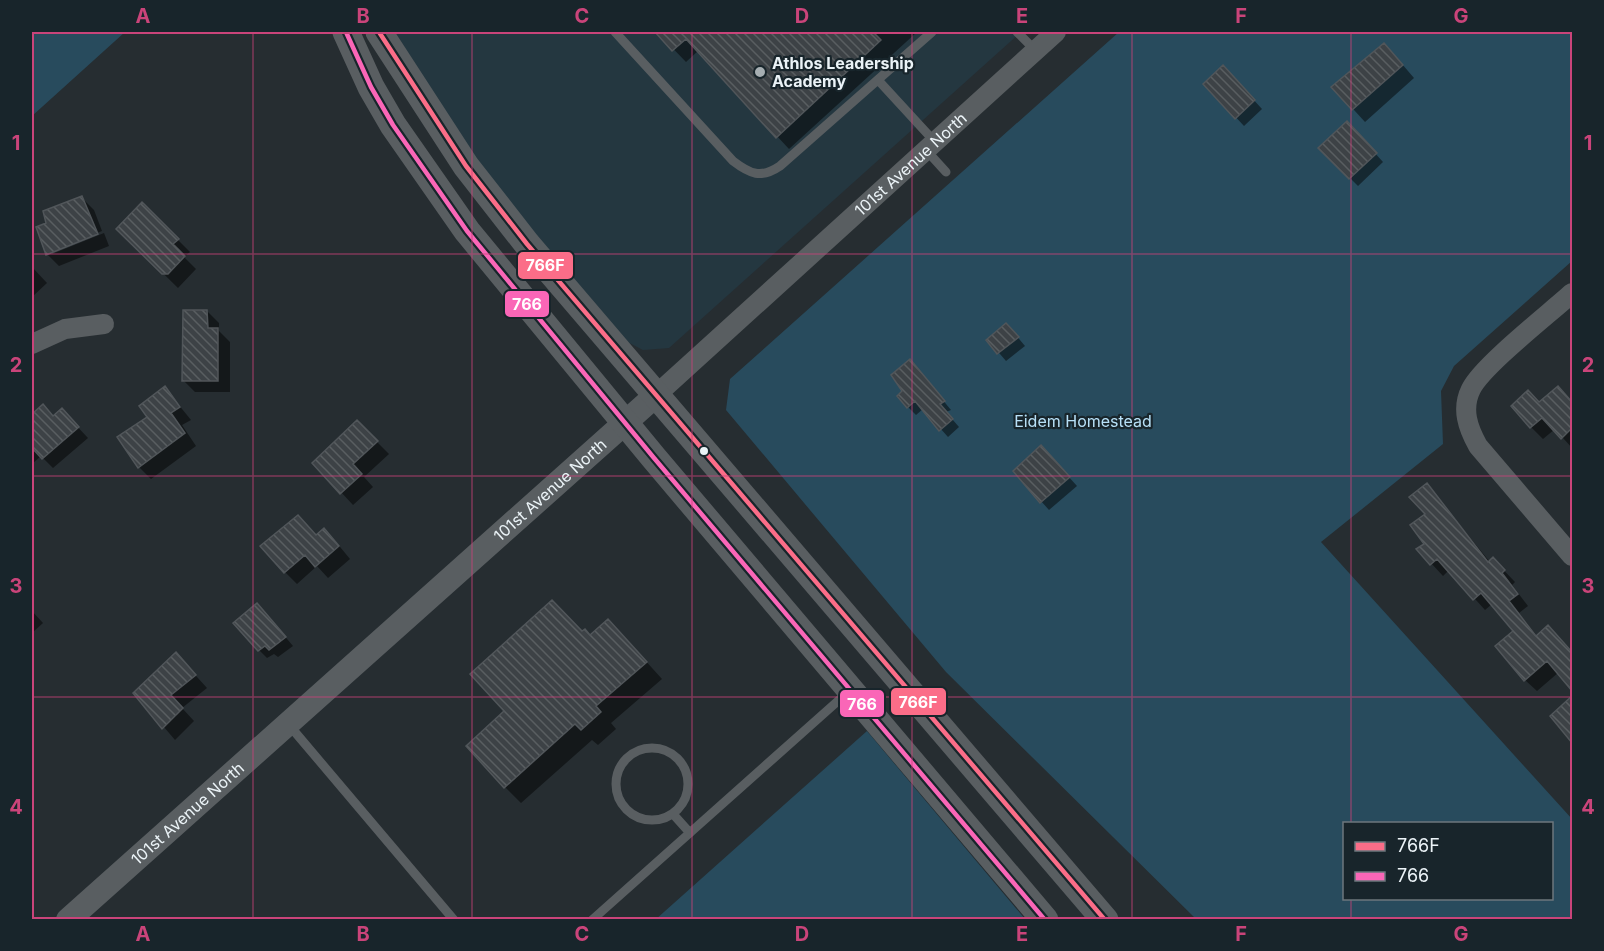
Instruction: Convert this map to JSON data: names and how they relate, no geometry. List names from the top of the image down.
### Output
{
  "streets": {
    "street": ["101st Avenue North"]
  },
  "parks": ["Eidem Homestead"],
  "places": ["Athlos Leadership Academy"],
  "lines": ["transit line 766F", "transit line 766"],
  "legend": ["766F", "766"],
  "grid": {
    "columns": [
      "A",
      "B",
      "C",
      "D",
      "E",
      "F",
      "G"
    ],
    "rows": [
      "1",
      "2",
      "3",
      "4"
    ]
  }
}
